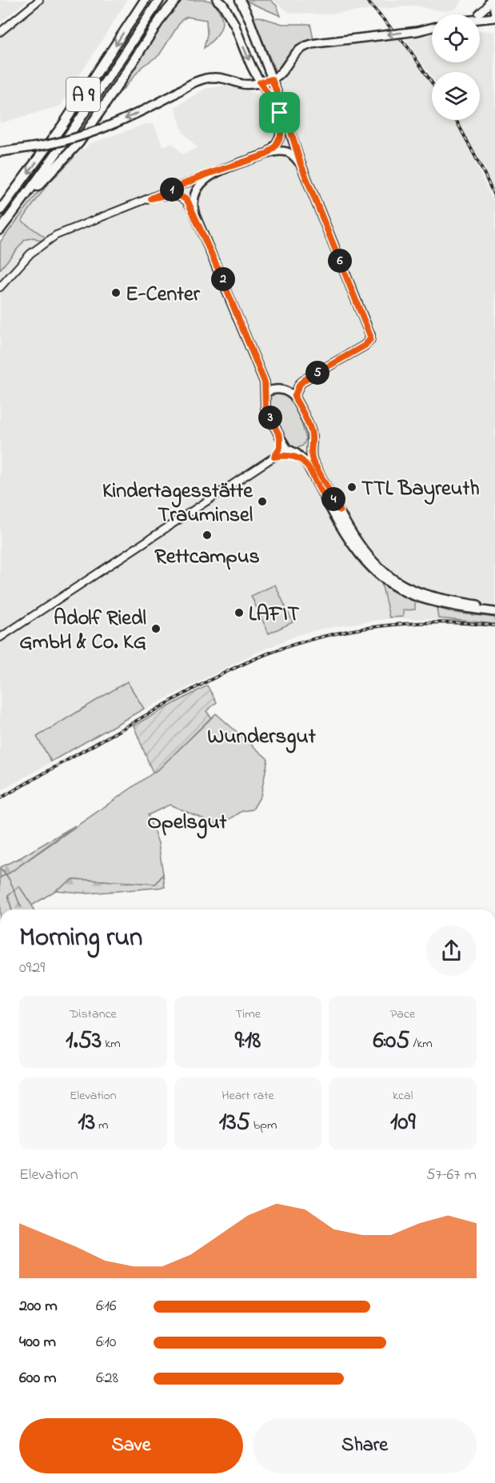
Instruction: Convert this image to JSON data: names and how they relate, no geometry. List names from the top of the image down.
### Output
{
  "streets": {
    "highway": ["A 9"]
  },
  "districts": ["Wundersgut", "Opelsgut"],
  "places": [
    "E-Center",
    "TTL Bayreuth",
    "Kindertagesstätte Trauminsel",
    "Rettcampus",
    "LAFIT",
    "Adolf Riedl GmbH & Co. KG"
  ],
  "page": {
    "pins": [
      "1",
      "6",
      "2",
      "5",
      "3",
      "4"
    ],
    "heading": ["Morning run", "09:29"],
    "stats": [
      ["Distance", "1.53 km"],
      ["Time", "9:18"],
      ["Pace", "6:05 /km"],
      ["Elevation", "13 m"],
      ["Heart rate", "135 bpm"],
      ["kcal", "109"]
    ],
    "chart": ["Elevation", "57–67 m"],
    "list": [
      {
        "name": "200 m",
        "note": "6:16"
      },
      {
        "name": "400 m",
        "note": "6:10"
      },
      {
        "name": "600 m",
        "note": "6:28"
      }
    ],
    "buttons": ["Save", "Share"]
  }
}
